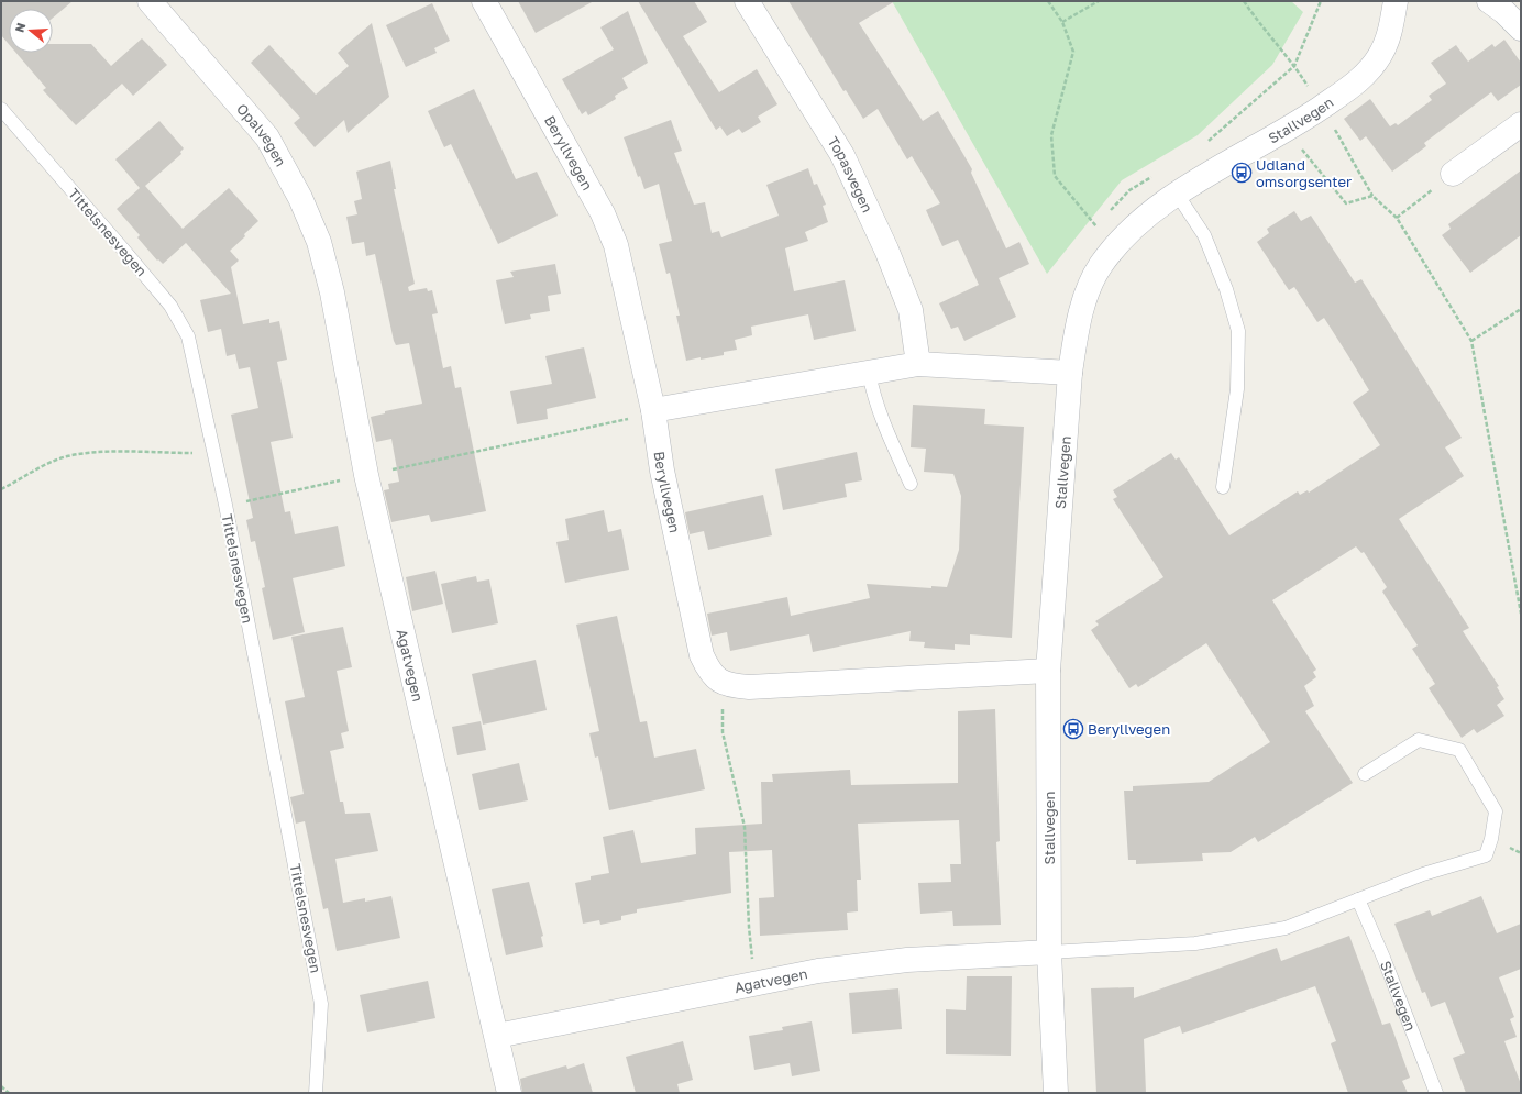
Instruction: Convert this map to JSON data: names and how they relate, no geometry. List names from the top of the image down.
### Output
{
  "streets": {
    "street": [
      "Stallvegen",
      "Opalvegen",
      "Beryllvegen",
      "Topasvegen",
      "Agatvegen"
    ],
    "lane": ["Tittelsnesvegen"]
  },
  "crossings": [
    ["Stallvegen", "Agatvegen"],
    ["Opalvegen", "Agatvegen"]
  ],
  "places": {
    "bus stop": ["Udland omsorgsenter", "Beryllvegen"]
  },
  "north": "left"
}
